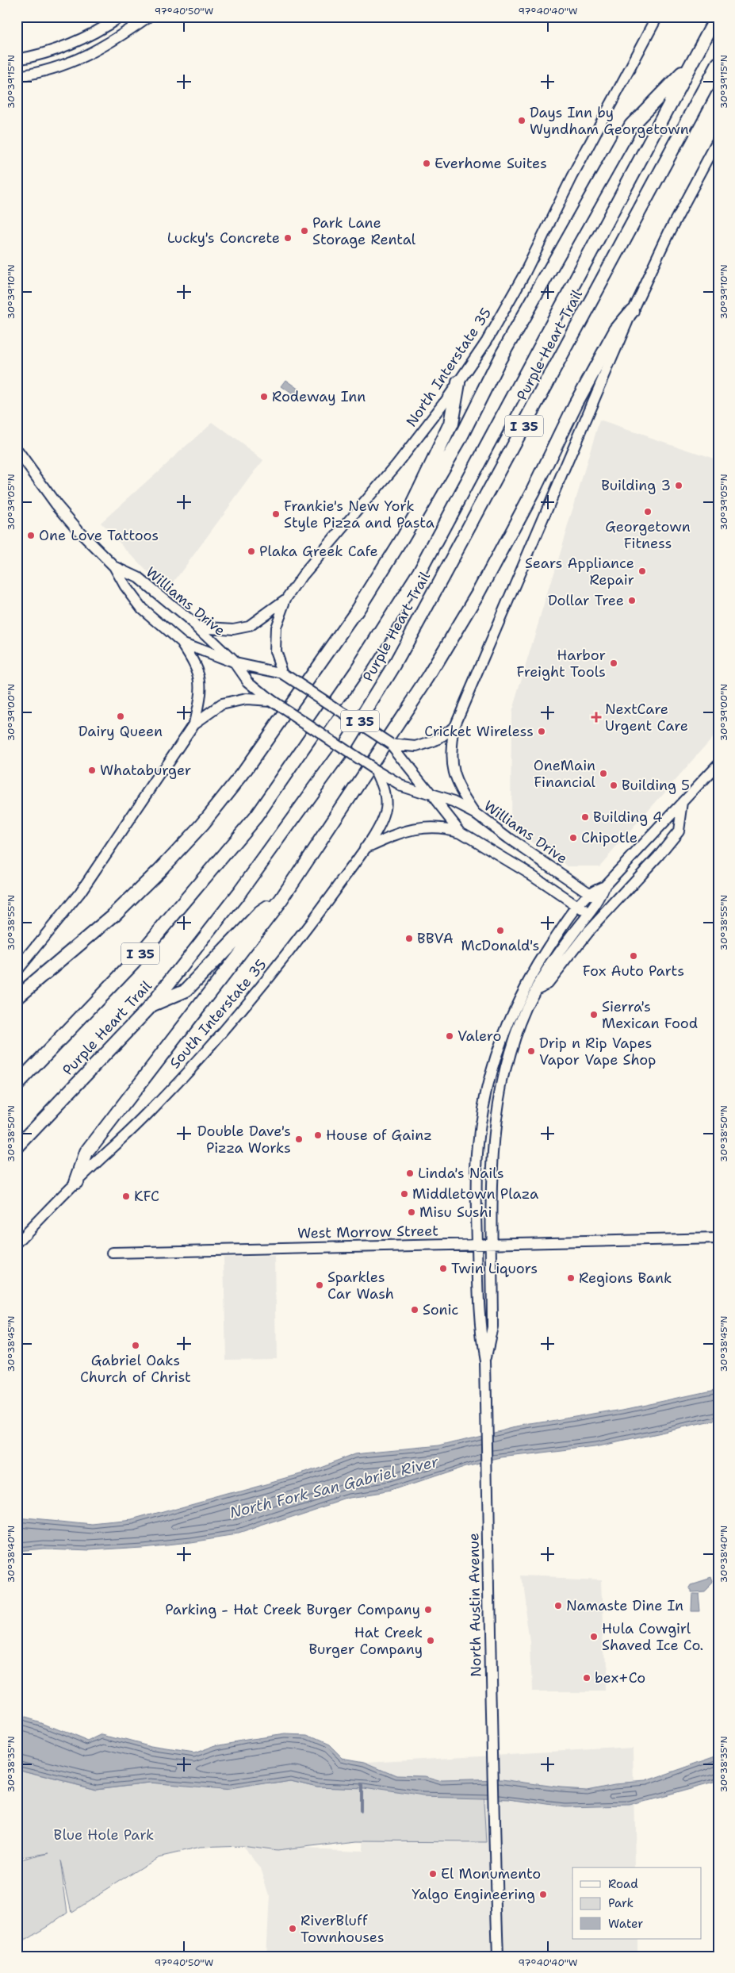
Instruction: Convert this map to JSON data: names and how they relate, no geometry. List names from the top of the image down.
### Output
{
  "streets": {
    "highway": ["Purple Heart Trail", "I 35"],
    "main road": [
      "North Interstate 35",
      "Williams Drive",
      "South Interstate 35",
      "West Morrow Street",
      "North Austin Avenue"
    ]
  },
  "crossings": [
    ["North Interstate 35", "Williams Drive"],
    ["Williams Drive", "South Interstate 35"],
    ["Williams Drive", "North Austin Avenue"],
    ["West Morrow Street", "North Austin Avenue"]
  ],
  "water": ["North Fork San Gabriel River"],
  "parks": ["Blue Hole Park"],
  "places": {
    "other": [
      "Days Inn by Wyndham Georgetown",
      "Everhome Suites",
      "Park Lane Storage Rental",
      "Lucky's Concrete",
      "Rodeway Inn",
      "Building 3",
      "Georgetown Fitness",
      "Frankie's New York Style Pizza and Pasta",
      "One Love Tattoos",
      "Plaka Greek Cafe",
      "Sears Appliance Repair",
      "Dollar Tree",
      "Harbor Freight Tools",
      "Dairy Queen",
      "Cricket Wireless",
      "Whataburger",
      "OneMain Financial",
      "Building 5",
      "Building 4",
      "Chipotle",
      "McDonald's",
      "BBVA",
      "Fox Auto Parts",
      "Sierra's Mexican Food",
      "Valero",
      "Drip n Rip Vapes Vapor Vape Shop",
      "House of Gainz",
      "Double Dave's Pizza Works",
      "Linda's Nails",
      "Middletown Plaza",
      "KFC",
      "Misu Sushi",
      "Twin Liquors",
      "Regions Bank",
      "Sparkles Car Wash",
      "Sonic",
      "Gabriel Oaks Church of Christ",
      "Namaste Dine In",
      "Parking - Hat Creek Burger Company",
      "Hula Cowgirl Shaved Ice Co.",
      "Hat Creek Burger Company",
      "bex+Co",
      "El Monumento",
      "Yalgo Engineering",
      "RiverBluff Townhouses"
    ],
    "health": ["NextCare Urgent Care"]
  },
  "legend": ["Road", "Park", "Water"],
  "coordinates": [
    "97°40'50\"W",
    "97°40'40\"W",
    "30°39'15\"N",
    "30°39'10\"N",
    "30°39'05\"N",
    "30°39'00\"N",
    "30°38'55\"N",
    "30°38'50\"N",
    "30°38'45\"N",
    "30°38'40\"N",
    "30°38'35\"N"
  ]
}
